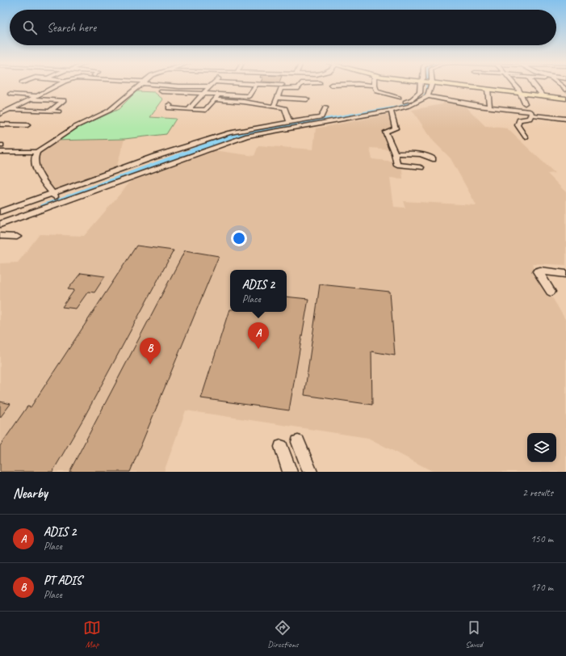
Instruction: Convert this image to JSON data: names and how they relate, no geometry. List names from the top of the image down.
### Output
{
  "page": {
    "search": "Search here",
    "popup": ["ADIS 2", "Place"],
    "pins": ["A", "B"],
    "heading": ["Nearby", "2 results"],
    "list": [
      {
        "mark": "A",
        "name": "ADIS 2",
        "note": "Place",
        "value": "150 m"
      },
      {
        "mark": "B",
        "name": "PT ADIS",
        "note": "Place",
        "value": "170 m"
      }
    ],
    "nav": ["Map", "Directions", "Saved"]
  }
}
